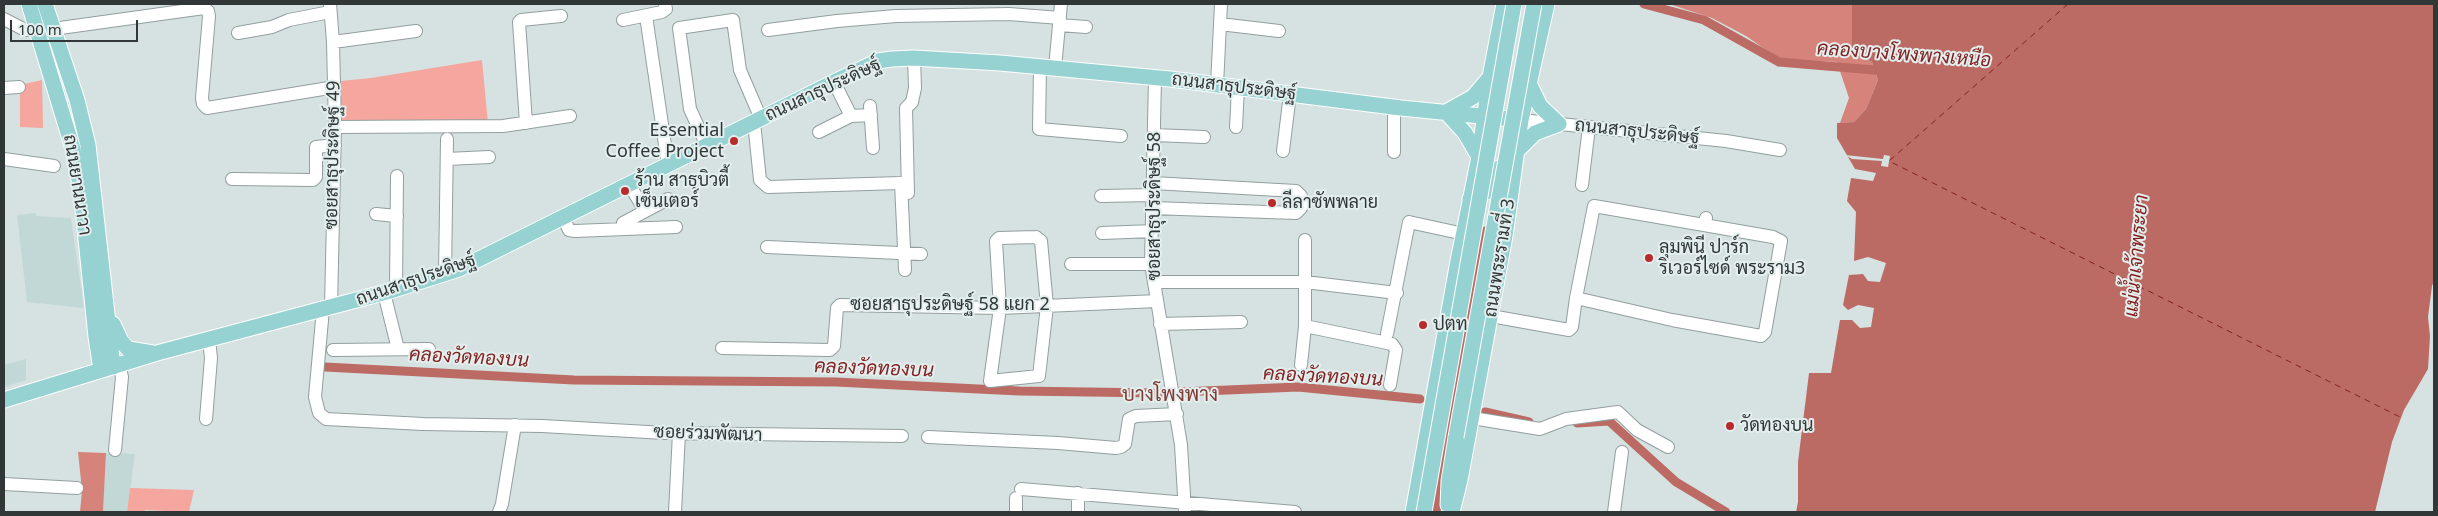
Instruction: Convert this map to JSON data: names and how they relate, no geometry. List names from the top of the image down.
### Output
{
  "streets": {
    "main road": ["ถนนสาธุประดิษฐ์", "ถนนยานนาวา", "ถนนพระรามที่ 3"],
    "street": [
      "ซอยสาธุประดิษฐ์ 49",
      "ซอยสาธุประดิษฐ์ 58",
      "ซอยสาธุประดิษฐ์ 58 แยก 2",
      "ซอยร่วมพัฒนา"
    ]
  },
  "crossings": [
    ["ถนนสาธุประดิษฐ์", "ซอยสาธุประดิษฐ์ 49"],
    ["ถนนสาธุประดิษฐ์", "ถนนยานนาวา"],
    ["ถนนสาธุประดิษฐ์", "ซอยสาธุประดิษฐ์ 58"],
    ["ถนนสาธุประดิษฐ์", "ถนนพระรามที่ 3"],
    ["ซอยสาธุประดิษฐ์ 49", "ซอยร่วมพัฒนา"],
    ["ซอยสาธุประดิษฐ์ 58", "ซอยสาธุประดิษฐ์ 58 แยก 2"]
  ],
  "districts": ["บางโพงพาง"],
  "water": ["คลองบางโพงพางเหนือ", "แม่น้ำเจ้าพระยา", "คลองวัดทองบน"],
  "places": [
    "Essential Coffee Project",
    "ร้าน สาธุบิวตี้ เซ็นเตอร์",
    "ลีลาซัพพลาย",
    "ลุมพินี ปาร์ก ริเวอร์ไซด์ พระราม3",
    "ปตท",
    "วัดทองบน"
  ],
  "scale_bar": "100 m"
}
